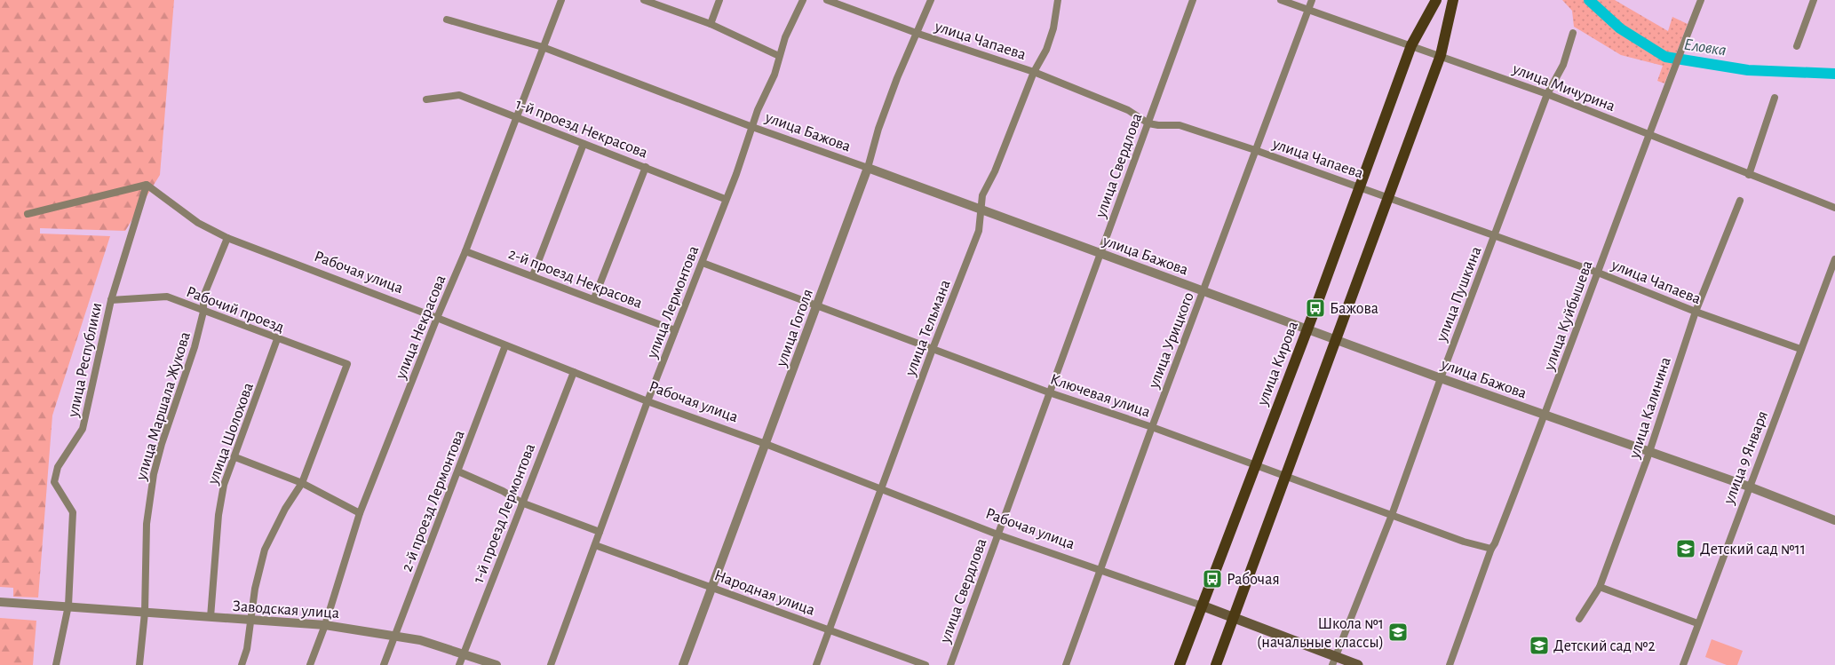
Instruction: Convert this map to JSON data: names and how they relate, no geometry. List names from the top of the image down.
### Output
{
  "streets": {
    "main road": ["Рабочая улица", "улица Кирова"],
    "street": [
      "улица Чапаева",
      "улица Мичурина",
      "1-й проезд Некрасова",
      "улица Бажова",
      "улица Свердлова",
      "2-й проезд Некрасова",
      "улица Пушкина",
      "улица Лермонтова",
      "Рабочий проезд",
      "улица Куйбышева",
      "улица Некрасова",
      "улица Гоголя",
      "улица Тельмана",
      "улица Урицкого",
      "улица Республики",
      "Ключевая улица",
      "улица Маршала Жукова",
      "улица Калинина",
      "улица Шолохова",
      "улица 9 Января",
      "2-й проезд Лермонтова",
      "1-й проезд Лермонтова",
      "Народная улица",
      "Заводская улица"
    ]
  },
  "crossings": [
    ["улица Чапаева", "улица Свердлова"],
    ["улица Чапаева", "улица Пушкина"],
    ["улица Чапаева", "улица Куйбышева"],
    ["улица Чапаева", "улица Гоголя"],
    ["улица Чапаева", "улица Тельмана"],
    ["улица Чапаева", "улица Урицкого"],
    ["улица Чапаева", "улица Кирова"],
    ["улица Чапаева", "улица Калинина"],
    ["улица Чапаева", "улица 9 Января"],
    ["улица Мичурина", "улица Пушкина"],
    ["улица Мичурина", "улица Куйбышева"],
    ["улица Мичурина", "улица Урицкого"],
    ["улица Мичурина", "улица Кирова"],
    ["1-й проезд Некрасова", "улица Лермонтова"],
    ["1-й проезд Некрасова", "улица Некрасова"],
    ["улица Бажова", "улица Свердлова"],
    ["улица Бажова", "улица Пушкина"],
    ["улица Бажова", "улица Лермонтова"],
    ["улица Бажова", "улица Куйбышева"],
    ["улица Бажова", "улица Некрасова"],
    ["улица Бажова", "улица Гоголя"],
    ["улица Бажова", "улица Тельмана"],
    ["улица Бажова", "улица Урицкого"],
    ["улица Бажова", "улица Кирова"],
    ["улица Бажова", "улица Калинина"],
    ["улица Бажова", "улица 9 Января"],
    ["улица Свердлова", "Рабочая улица"],
    ["улица Свердлова", "Ключевая улица"],
    ["Рабочая улица", "улица Пушкина"],
    ["Рабочая улица", "улица Лермонтова"],
    ["Рабочая улица", "улица Некрасова"],
    ["Рабочая улица", "улица Гоголя"],
    ["Рабочая улица", "улица Тельмана"],
    ["Рабочая улица", "улица Урицкого"],
    ["Рабочая улица", "улица Республики"],
    ["Рабочая улица", "улица Кирова"],
    ["Рабочая улица", "улица Маршала Жукова"],
    ["Рабочая улица", "2-й проезд Лермонтова"],
    ["Рабочая улица", "1-й проезд Лермонтова"],
    ["2-й проезд Некрасова", "улица Лермонтова"],
    ["2-й проезд Некрасова", "улица Некрасова"],
    ["улица Пушкина", "Ключевая улица"],
    ["улица Лермонтова", "Ключевая улица"],
    ["улица Лермонтова", "Народная улица"],
    ["Рабочий проезд", "улица Республики"],
    ["Рабочий проезд", "улица Маршала Жукова"],
    ["Рабочий проезд", "улица Шолохова"],
    ["улица Куйбышева", "Ключевая улица"],
    ["улица Некрасова", "Заводская улица"],
    ["улица Гоголя", "Ключевая улица"],
    ["улица Гоголя", "Народная улица"],
    ["улица Тельмана", "Ключевая улица"],
    ["улица Тельмана", "Народная улица"],
    ["улица Урицкого", "Ключевая улица"],
    ["улица Республики", "Заводская улица"],
    ["улица Кирова", "Ключевая улица"],
    ["улица Маршала Жукова", "Заводская улица"],
    ["улица Шолохова", "Заводская улица"],
    ["2-й проезд Лермонтова", "Заводская улица"],
    ["1-й проезд Лермонтова", "Заводская улица"]
  ],
  "water": ["Еловка"],
  "places": {
    "bus stop": ["Бажова", "Рабочая"],
    "school or university": ["Детский сад №11", "Школа №1 (начальные классы)", "Детский сад №2"]
  }
}
